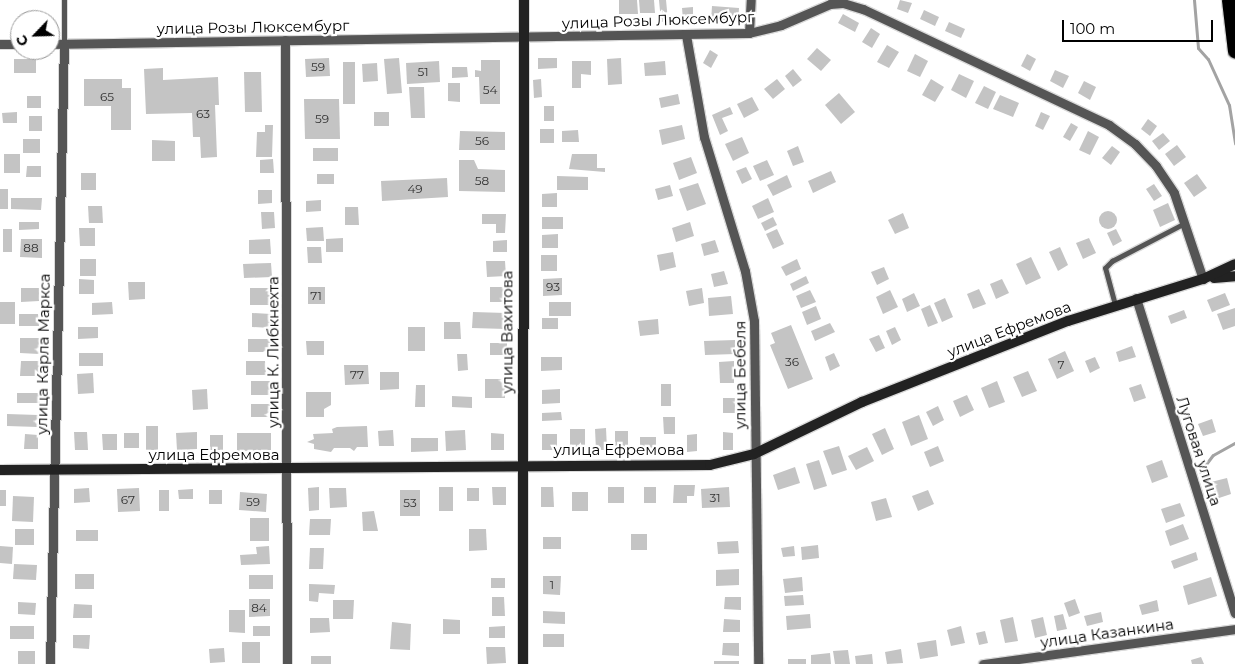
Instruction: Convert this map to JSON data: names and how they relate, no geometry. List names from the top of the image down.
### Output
{
  "streets": {
    "main road": ["улица Ефремова", "улица Вахитова"],
    "street": [
      "улица Розы Люксембург",
      "улица К. Либкнехта",
      "улица Карла Маркса",
      "улица Бебеля",
      "Луговая улица",
      "улица Казанкина"
    ]
  },
  "crossings": [
    ["улица Розы Люксембург", "улица Ефремова"],
    ["улица Розы Люксембург", "улица Вахитова"],
    ["улица Розы Люксембург", "улица К. Либкнехта"],
    ["улица Розы Люксембург", "улица Карла Маркса"],
    ["улица Розы Люксембург", "улица Бебеля"],
    ["улица Ефремова", "улица Вахитова"],
    ["улица Ефремова", "улица К. Либкнехта"],
    ["улица Ефремова", "улица Карла Маркса"],
    ["улица Ефремова", "улица Бебеля"],
    ["улица Ефремова", "Луговая улица"]
  ],
  "house_numbers": [
    "59",
    "51",
    "54",
    "65",
    "63",
    "59",
    "56",
    "58",
    "49",
    "88",
    "93",
    "71",
    "36",
    "7",
    "77",
    "31",
    "67",
    "59",
    "53",
    "1",
    "84"
  ],
  "scale_bar": "100 m",
  "north": "bottom left"
}
